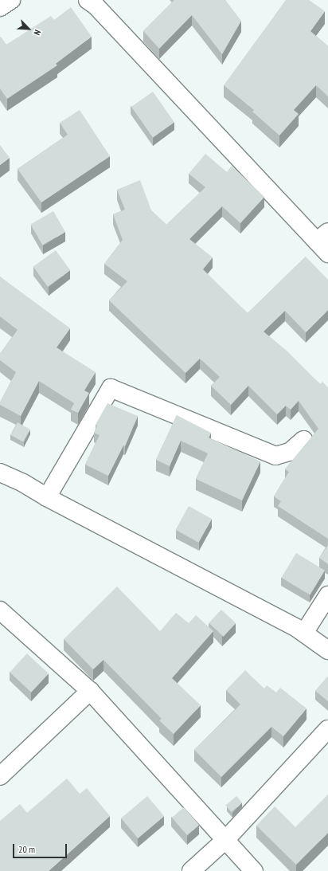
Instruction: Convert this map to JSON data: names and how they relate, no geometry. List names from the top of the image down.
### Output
{
  "scale_bar": "20 m",
  "north": "bottom right"
}
